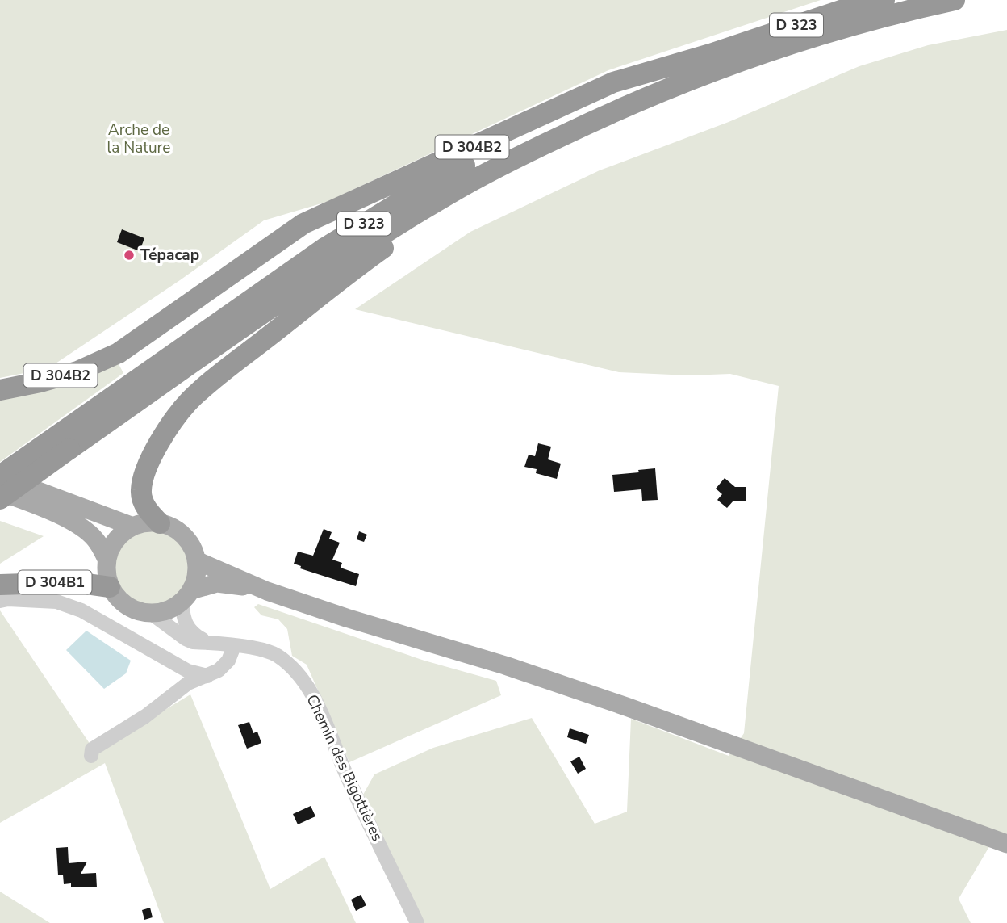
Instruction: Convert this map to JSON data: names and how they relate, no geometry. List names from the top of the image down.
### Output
{
  "streets": {
    "highway": ["D 323", "D 304B2", "D 304B1"],
    "street": ["Chemin des Bigottières"]
  },
  "crossings": [
    ["D 323", "D 304B2"],
    ["D 304B1", "Chemin des Bigottières"]
  ],
  "parks": ["Arche de la Nature"],
  "places": ["Tépacap"]
}
